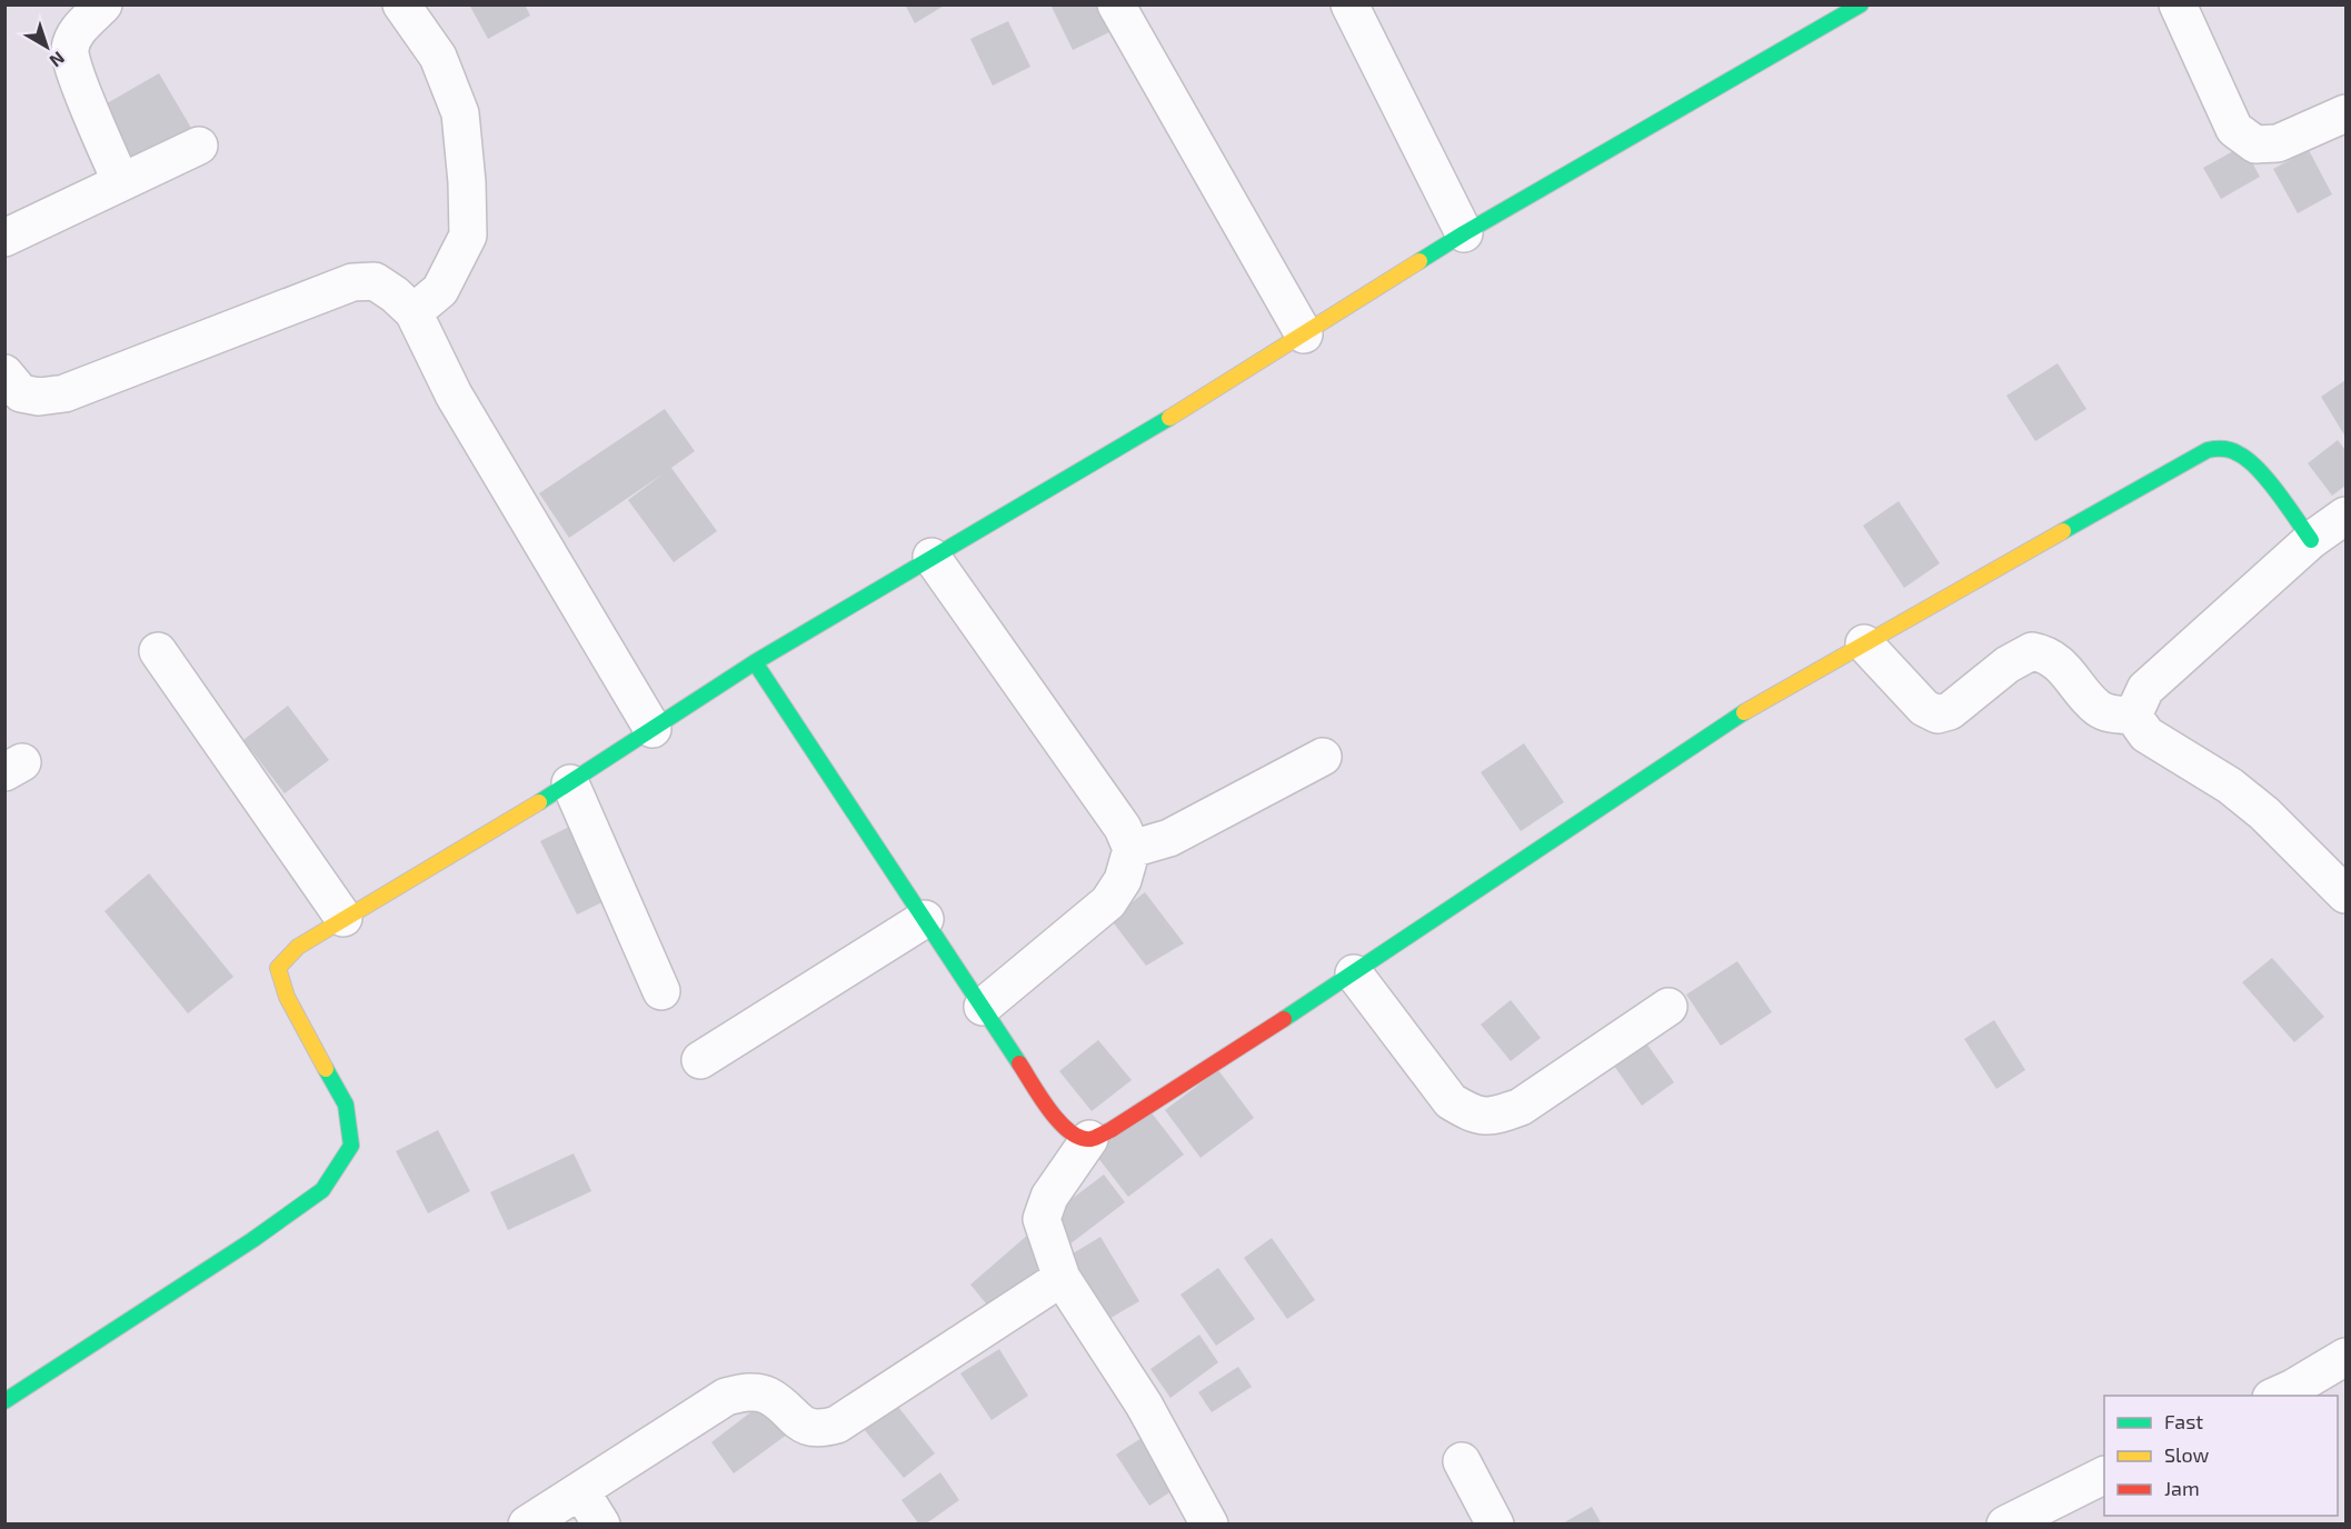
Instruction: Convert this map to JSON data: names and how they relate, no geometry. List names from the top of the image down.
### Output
{
  "legend": ["Fast", "Slow", "Jam"],
  "north": "bottom right"
}
